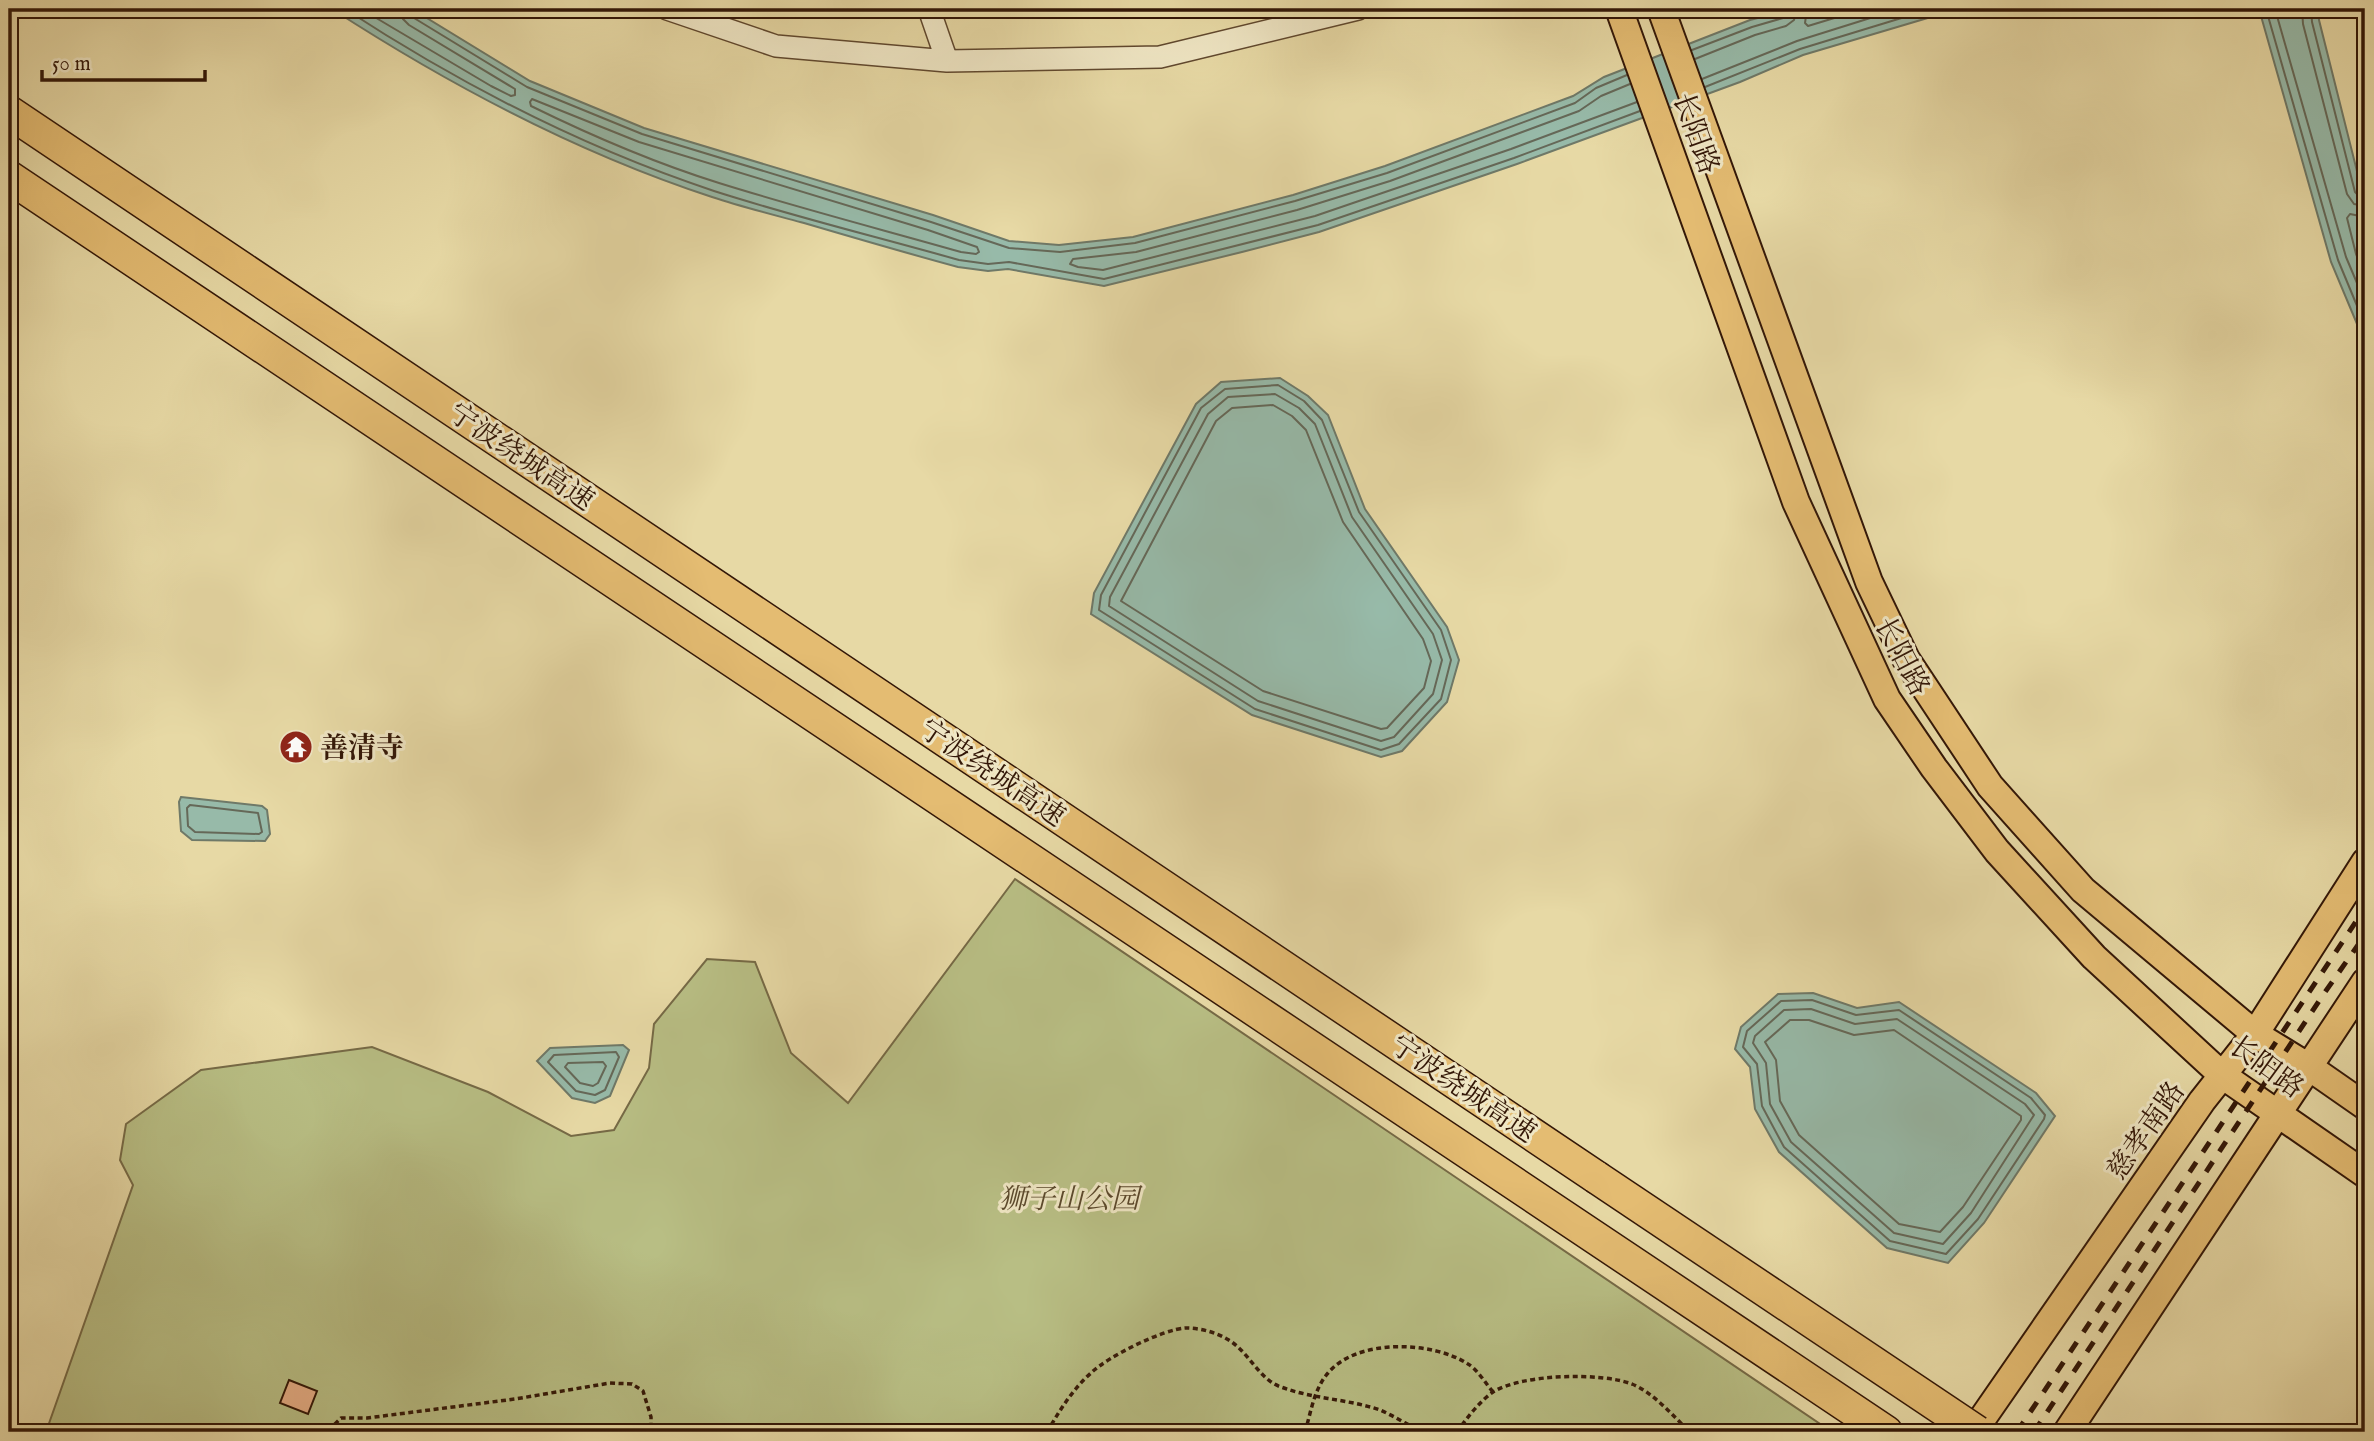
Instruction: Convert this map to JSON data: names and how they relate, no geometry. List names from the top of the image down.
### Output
{
  "streets": {
    "highway": ["宁波绕城高速"],
    "main road": ["长阳路", "慈孝南路"]
  },
  "crossings": [
    ["长阳路", "慈孝南路"],
    ["宁波绕城高速", "慈孝南路"]
  ],
  "parks": ["狮子山公园"],
  "places": {
    "temple": ["善清寺"]
  },
  "scale_bar": "50 m"
}
